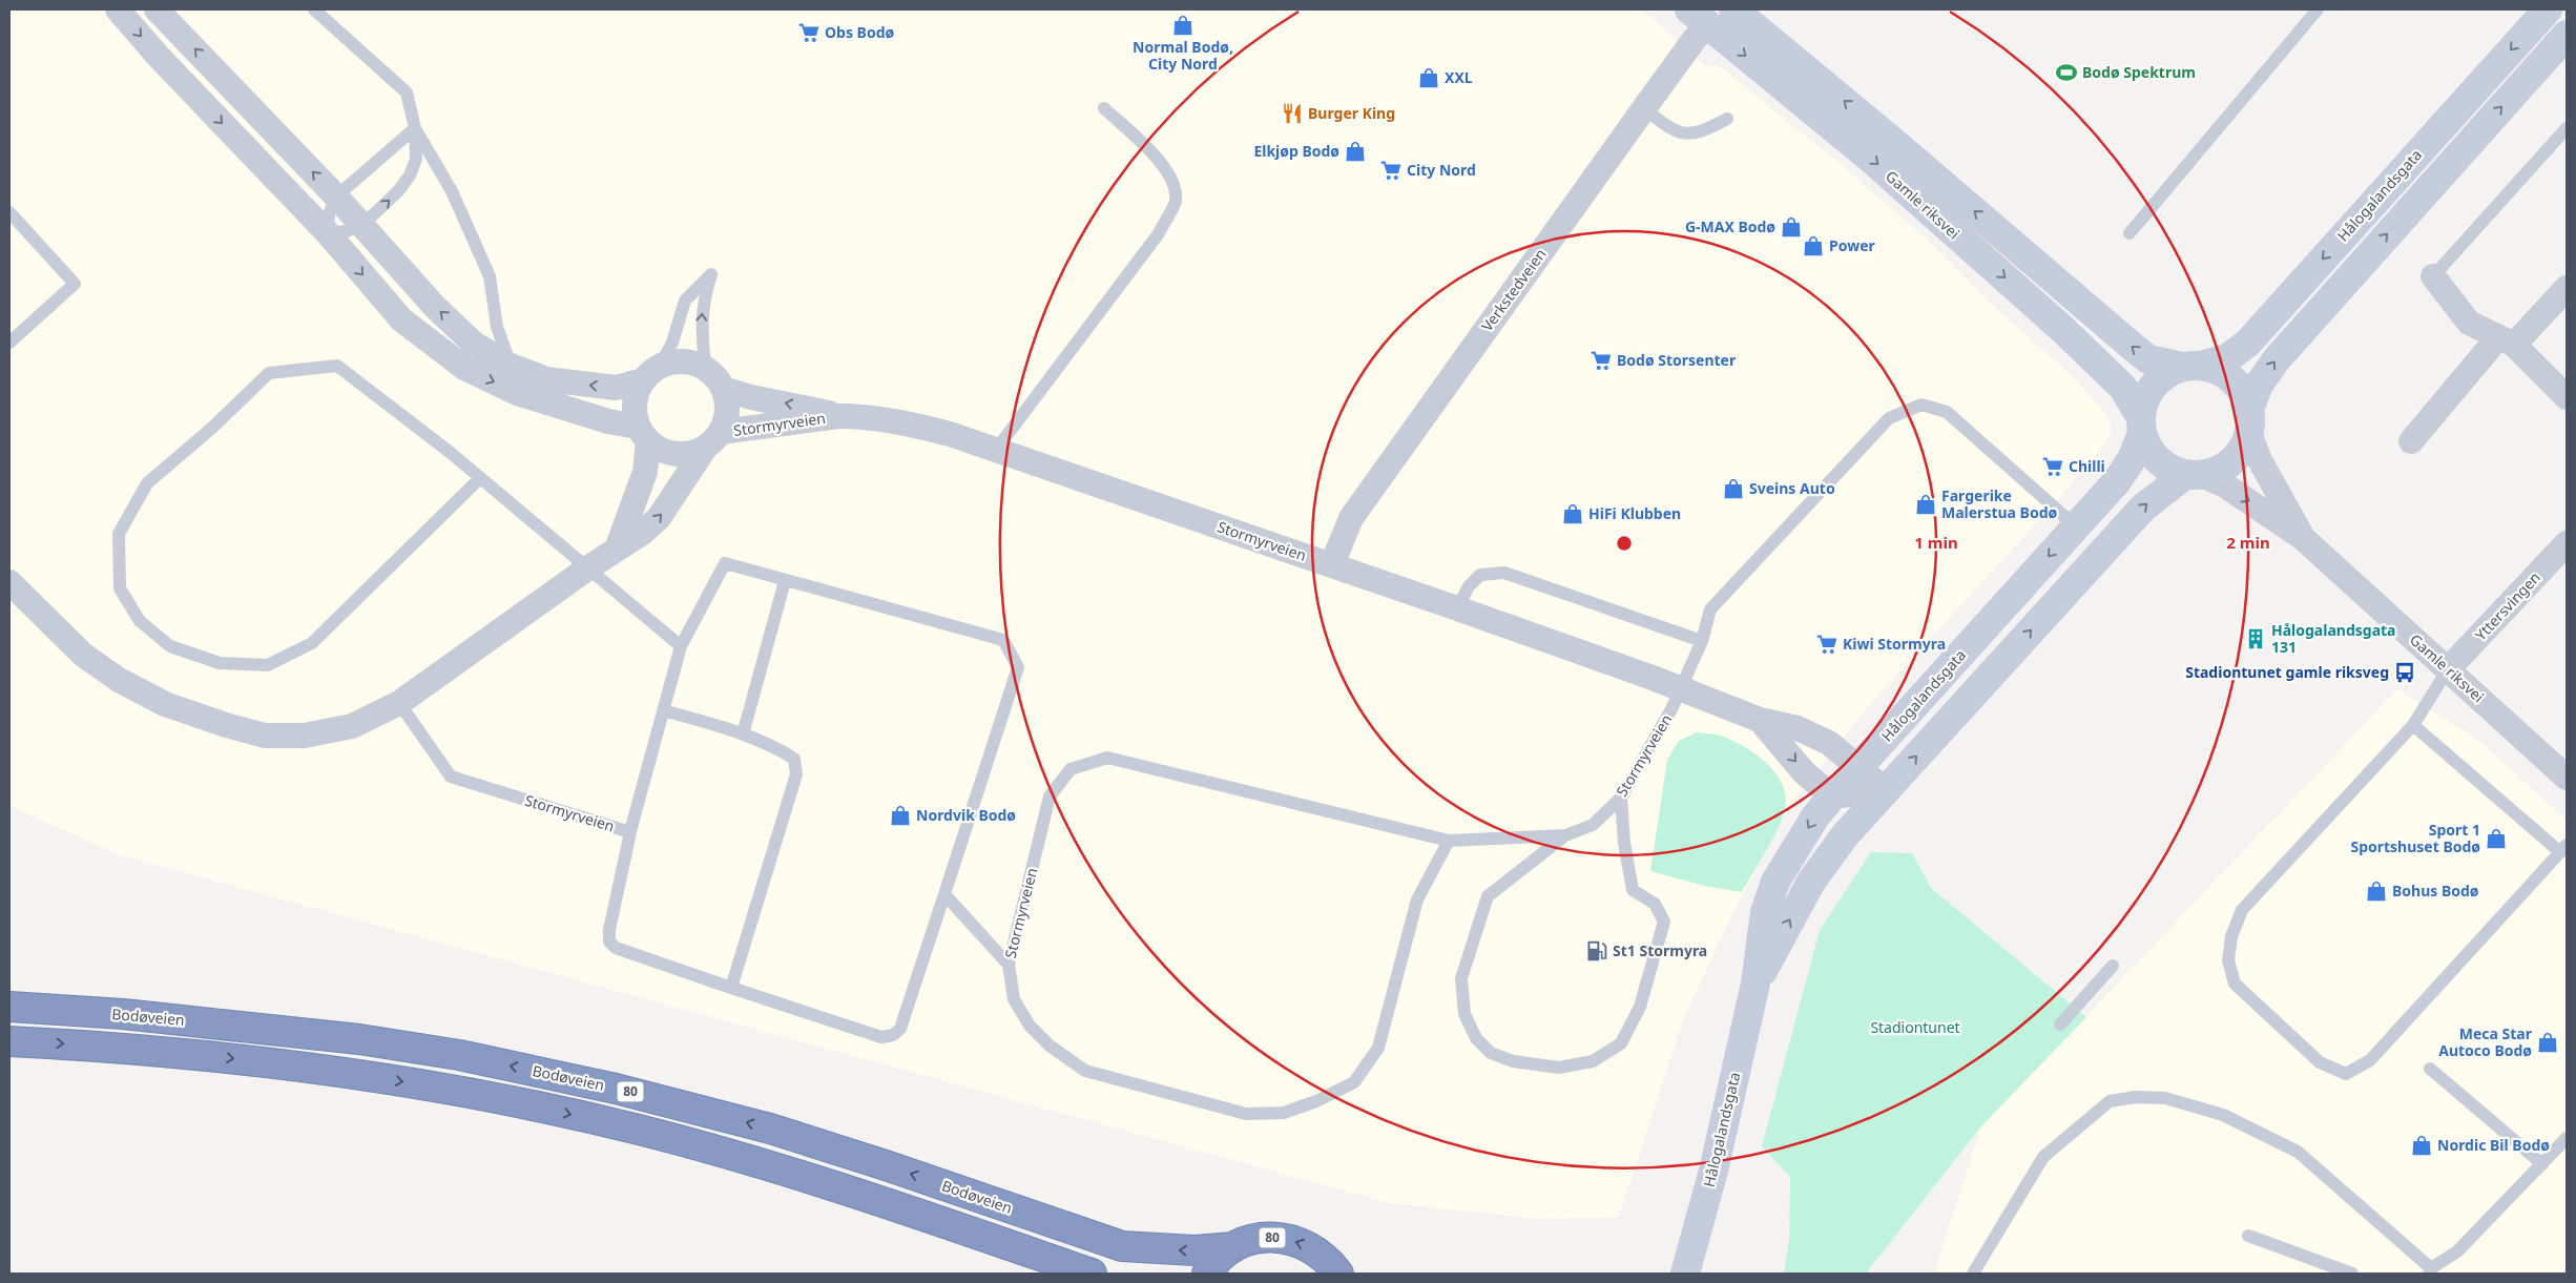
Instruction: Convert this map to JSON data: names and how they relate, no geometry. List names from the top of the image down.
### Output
{
  "streets": {
    "highway": ["Bodøveien", "80"],
    "street": [
      "Hålogalandsgata",
      "Gamle riksvei",
      "Verkstedveien",
      "Stormyrveien",
      "Yttersvingen"
    ]
  },
  "crossings": [
    ["Hålogalandsgata", "Gamle riksvei"],
    ["Hålogalandsgata", "Stormyrveien"],
    ["Gamle riksvei", "Verkstedveien"],
    ["Gamle riksvei", "Yttersvingen"],
    ["Verkstedveien", "Stormyrveien"]
  ],
  "parks": ["Stadiontunet"],
  "places": {
    "shop": [
      "Normal Bodø, City Nord",
      "XXL",
      "Elkjøp Bodø",
      "G-MAX Bodø",
      "Power",
      "Sveins Auto",
      "Fargerike Malerstua Bodø",
      "HiFi Klubben",
      "Nordvik Bodø",
      "Sport 1 Sportshuset Bodø",
      "Bohus Bodø",
      "Meca Star Autoco Bodø",
      "Nordic Bil Bodø"
    ],
    "supermarket": [
      "Obs Bodø",
      "City Nord",
      "Bodø Storsenter",
      "Chilli",
      "Kiwi Stormyra"
    ],
    "sports": ["Bodø Spektrum"],
    "restaurant": ["Burger King"],
    "building": ["Hålogalandsgata 131"],
    "bus stop": ["Stadiontunet gamle riksveg"],
    "fuel station": ["St1 Stormyra"]
  },
  "rings": ["1 min", "2 min"]
}
